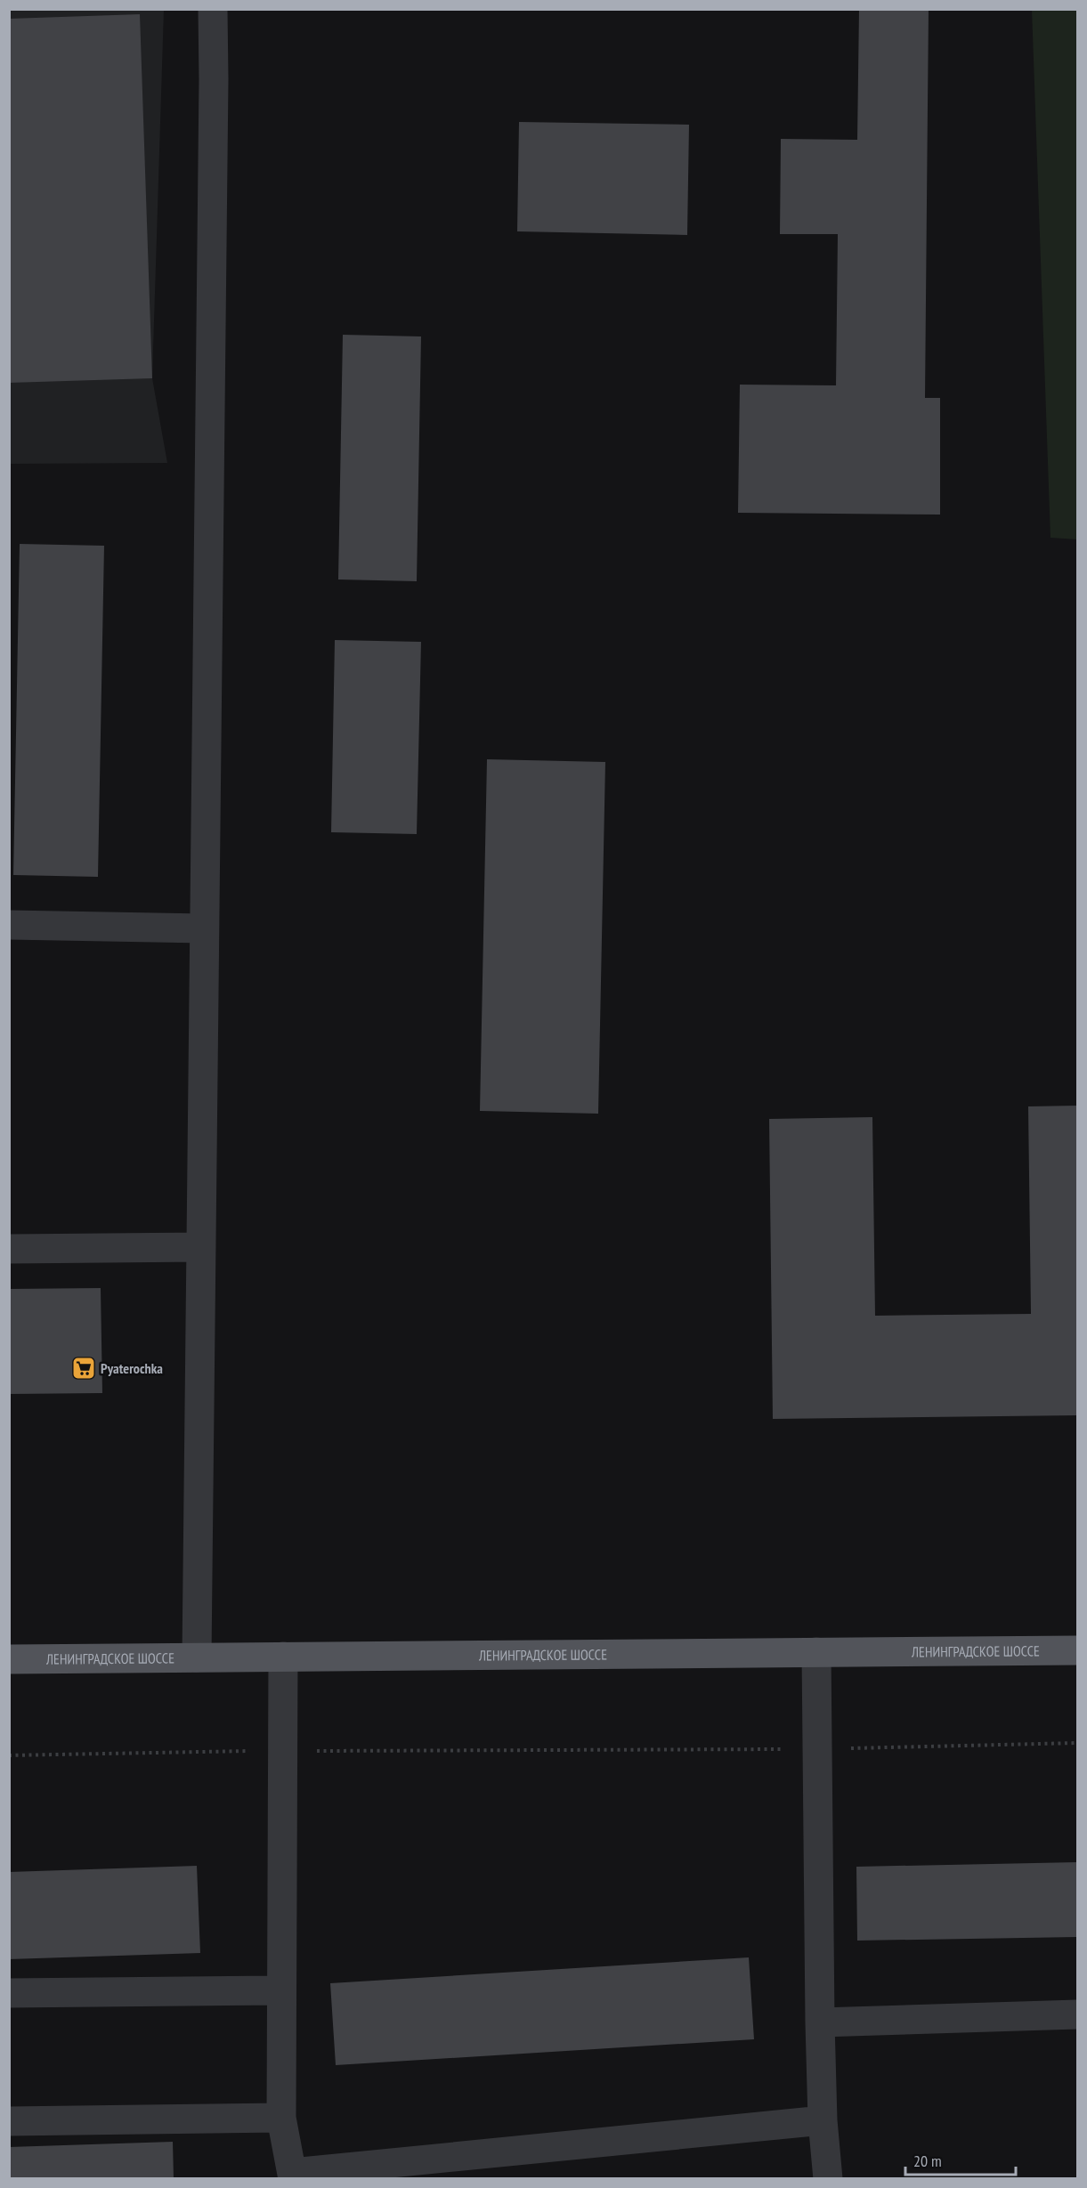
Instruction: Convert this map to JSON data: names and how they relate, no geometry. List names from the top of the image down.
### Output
{
  "streets": {
    "main road": ["ЛЕНИНГРАДСКОЕ ШОССЕ"]
  },
  "places": {
    "supermarket": ["Pyaterochka"]
  },
  "scale_bar": "20 m"
}
